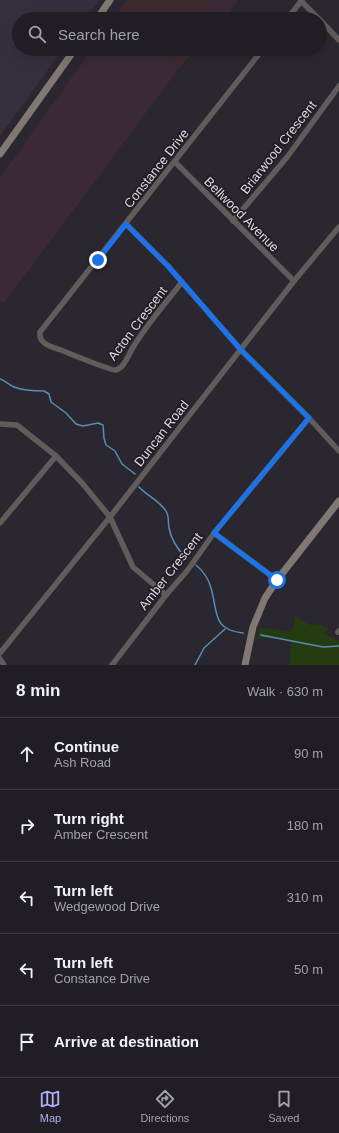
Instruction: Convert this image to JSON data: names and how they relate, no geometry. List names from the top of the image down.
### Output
{
  "streets": {
    "street": [
      "Briarwood Crescent",
      "Constance Drive",
      "Bellwood Avenue",
      "Acton Crescent",
      "Duncan Road",
      "Amber Crescent"
    ]
  },
  "crossings": [
    ["Briarwood Crescent", "Bellwood Avenue"],
    ["Constance Drive", "Bellwood Avenue"],
    ["Constance Drive", "Acton Crescent"],
    ["Bellwood Avenue", "Duncan Road"]
  ],
  "page": {
    "search": "Search here",
    "heading": ["8 min", "Walk · 630 m"],
    "list": [
      ["Continue", "Ash Road", "90 m"],
      ["Turn right", "Amber Crescent", "180 m"],
      ["Turn left", "Wedgewood Drive", "310 m"],
      ["Turn left", "Constance Drive", "50 m"],
      "Arrive at destination"
    ],
    "nav": ["Map", "Directions", "Saved"]
  }
}
